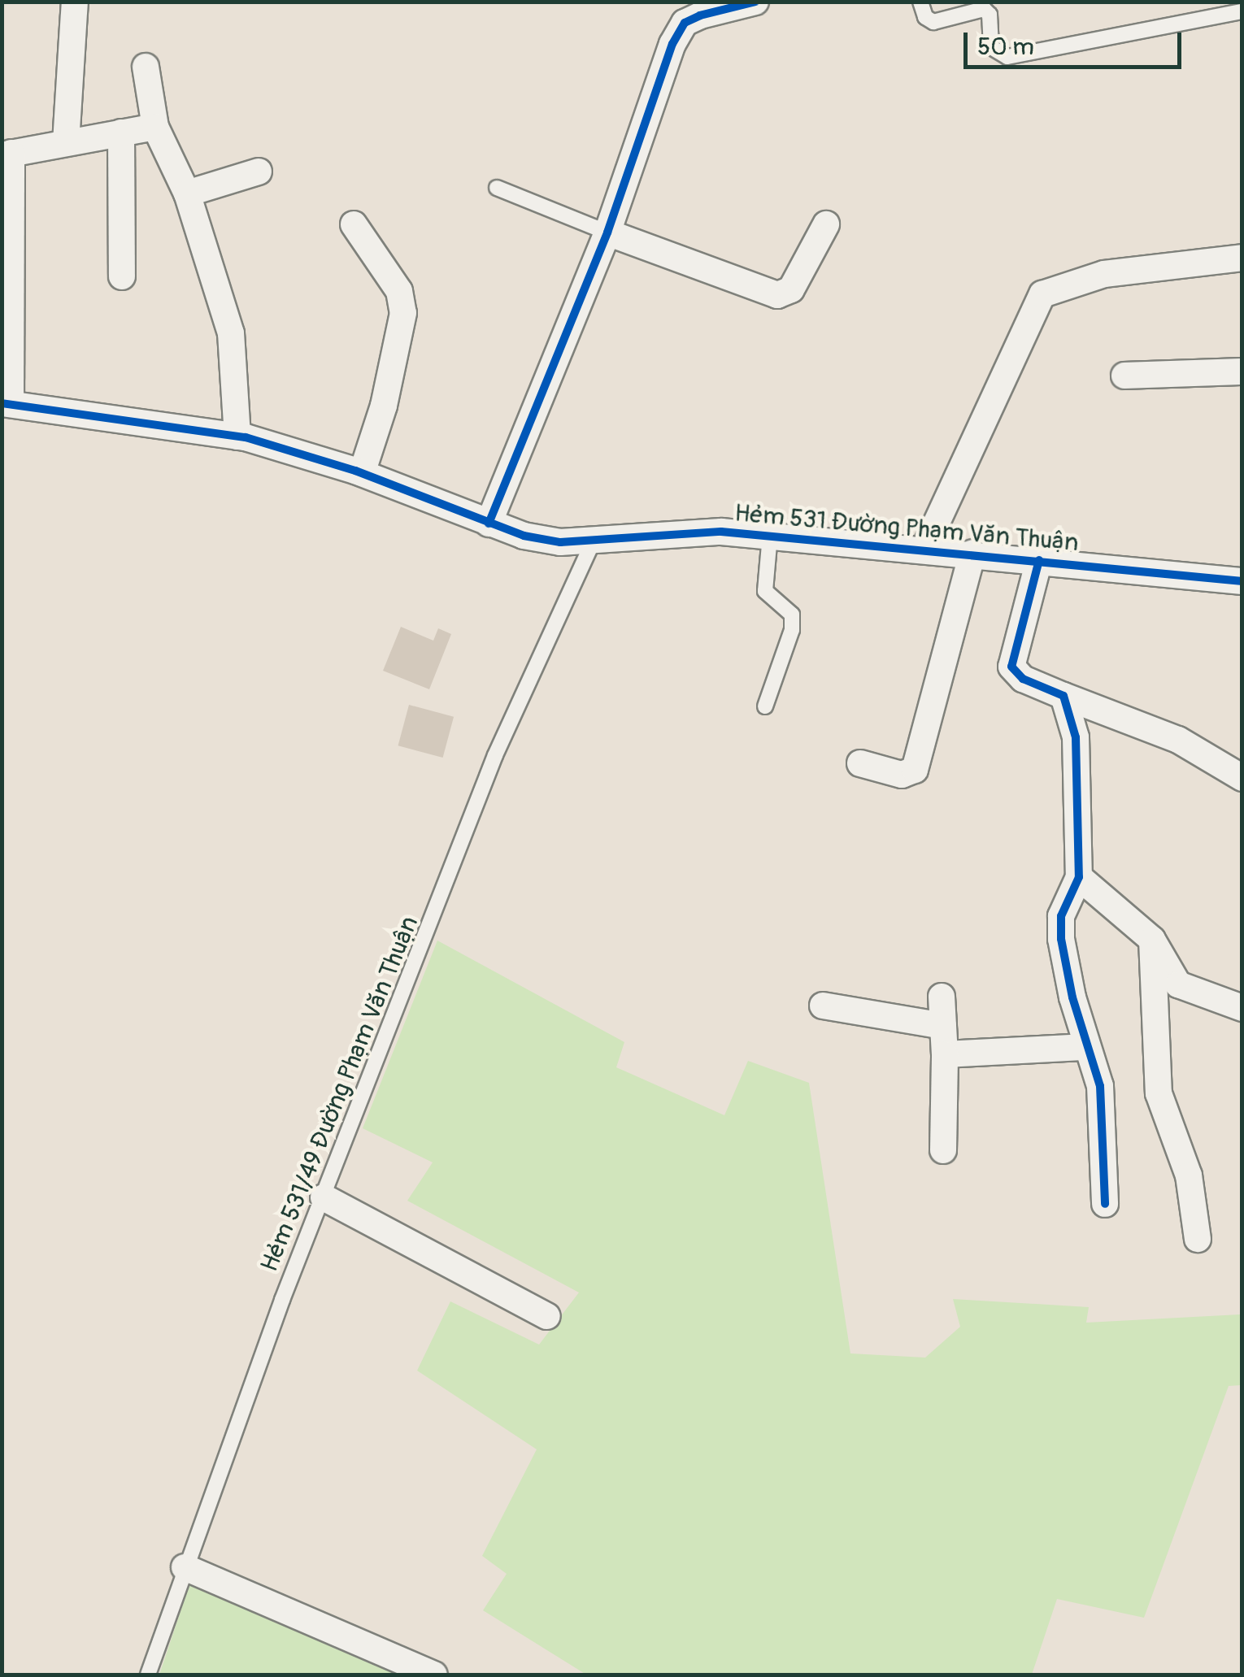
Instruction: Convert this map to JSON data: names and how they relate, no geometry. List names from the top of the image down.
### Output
{
  "streets": {
    "street": ["Hẻm 531 Đường Phạm Văn Thuận"],
    "lane": ["Hẻm 531/49 Đường Phạm Văn Thuận"]
  },
  "crossings": [
    ["Hẻm 531 Đường Phạm Văn Thuận", "Hẻm 531/49 Đường Phạm Văn Thuận"]
  ],
  "scale_bar": "50 m"
}
